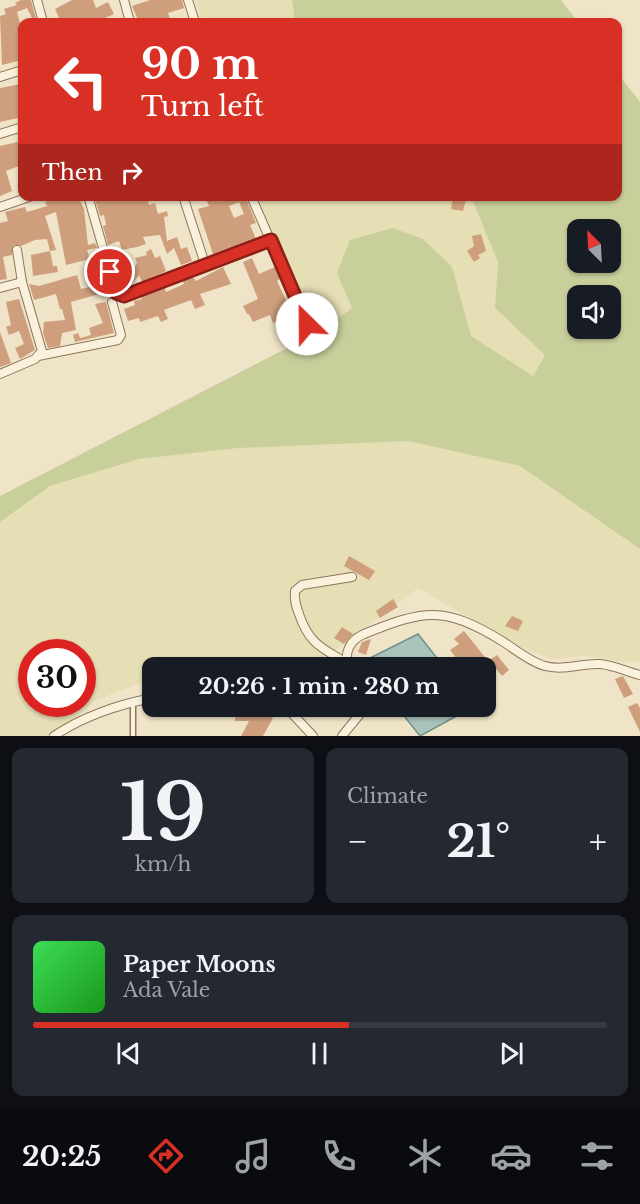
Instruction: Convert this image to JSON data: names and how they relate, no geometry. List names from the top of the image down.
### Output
{
  "north": "top left",
  "page": {
    "turn": ["90 m", "Turn left"],
    "then": "Then",
    "limit": "30",
    "trip": "20:26 · 1 min · 280 m",
    "tile": [
      ["19", "km/h"],
      "Climate"
    ],
    "heat": ["−", "21°", "+"],
    "song": ["Paper Moons", "Ada Vale"],
    "tabs": "20:25"
  }
}
